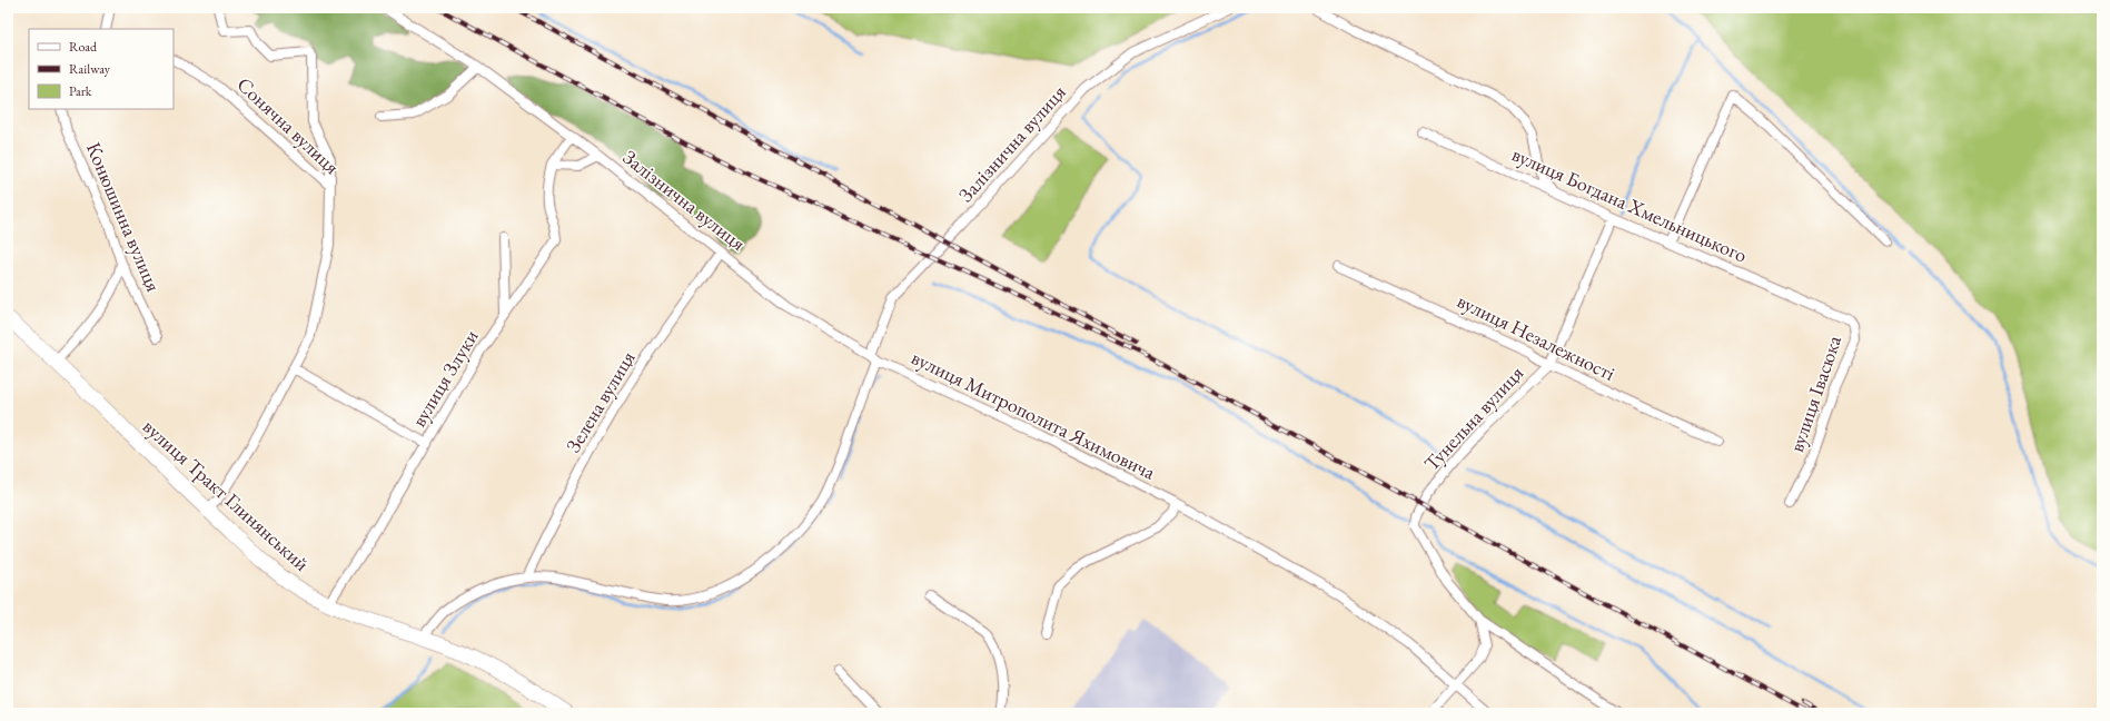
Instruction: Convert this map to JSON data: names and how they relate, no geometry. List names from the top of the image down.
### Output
{
  "streets": {
    "main road": ["вулиця Тракт Глинянський"],
    "street": [
      "Сонячна вулиця",
      "Залізнична вулиця",
      "вулиця Богдана Хмельницького",
      "Конюшинна вулиця",
      "вулиця Незалежності",
      "вулиця Злуки",
      "вулиця Івасюка",
      "Зелена вулиця",
      "вулиця Митрополита Яхимовича",
      "Тунельна вулиця"
    ]
  },
  "crossings": [
    ["Сонячна вулиця", "вулиця Тракт Глинянський"],
    ["Залізнична вулиця", "вулиця Злуки"],
    ["Залізнична вулиця", "Зелена вулиця"],
    ["Залізнична вулиця", "вулиця Митрополита Яхимовича"],
    ["Залізнична вулиця", "вулиця Тракт Глинянський"],
    ["вулиця Богдана Хмельницького", "вулиця Івасюка"],
    ["вулиця Богдана Хмельницького", "Тунельна вулиця"],
    ["вулиця Незалежності", "Тунельна вулиця"],
    ["вулиця Злуки", "вулиця Тракт Глинянський"]
  ],
  "legend": ["Road", "Railway", "Park"]
}
